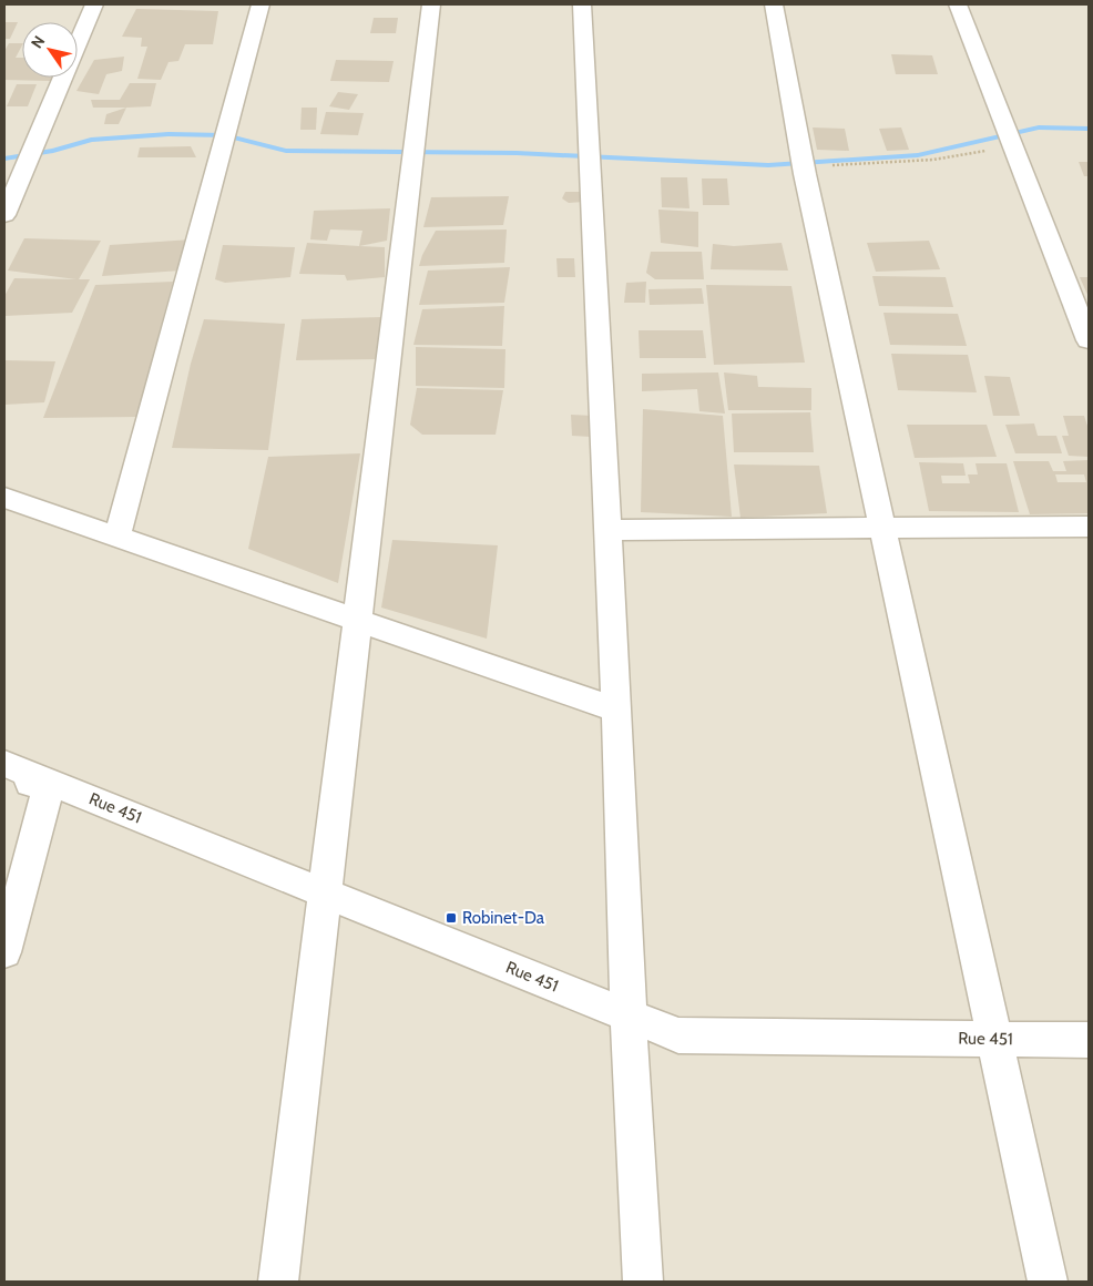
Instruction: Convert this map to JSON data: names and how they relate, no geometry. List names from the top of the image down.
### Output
{
  "streets": {
    "street": ["Rue 451"]
  },
  "places": {
    "transit": ["Robinet-Da"]
  },
  "north": "top left"
}
